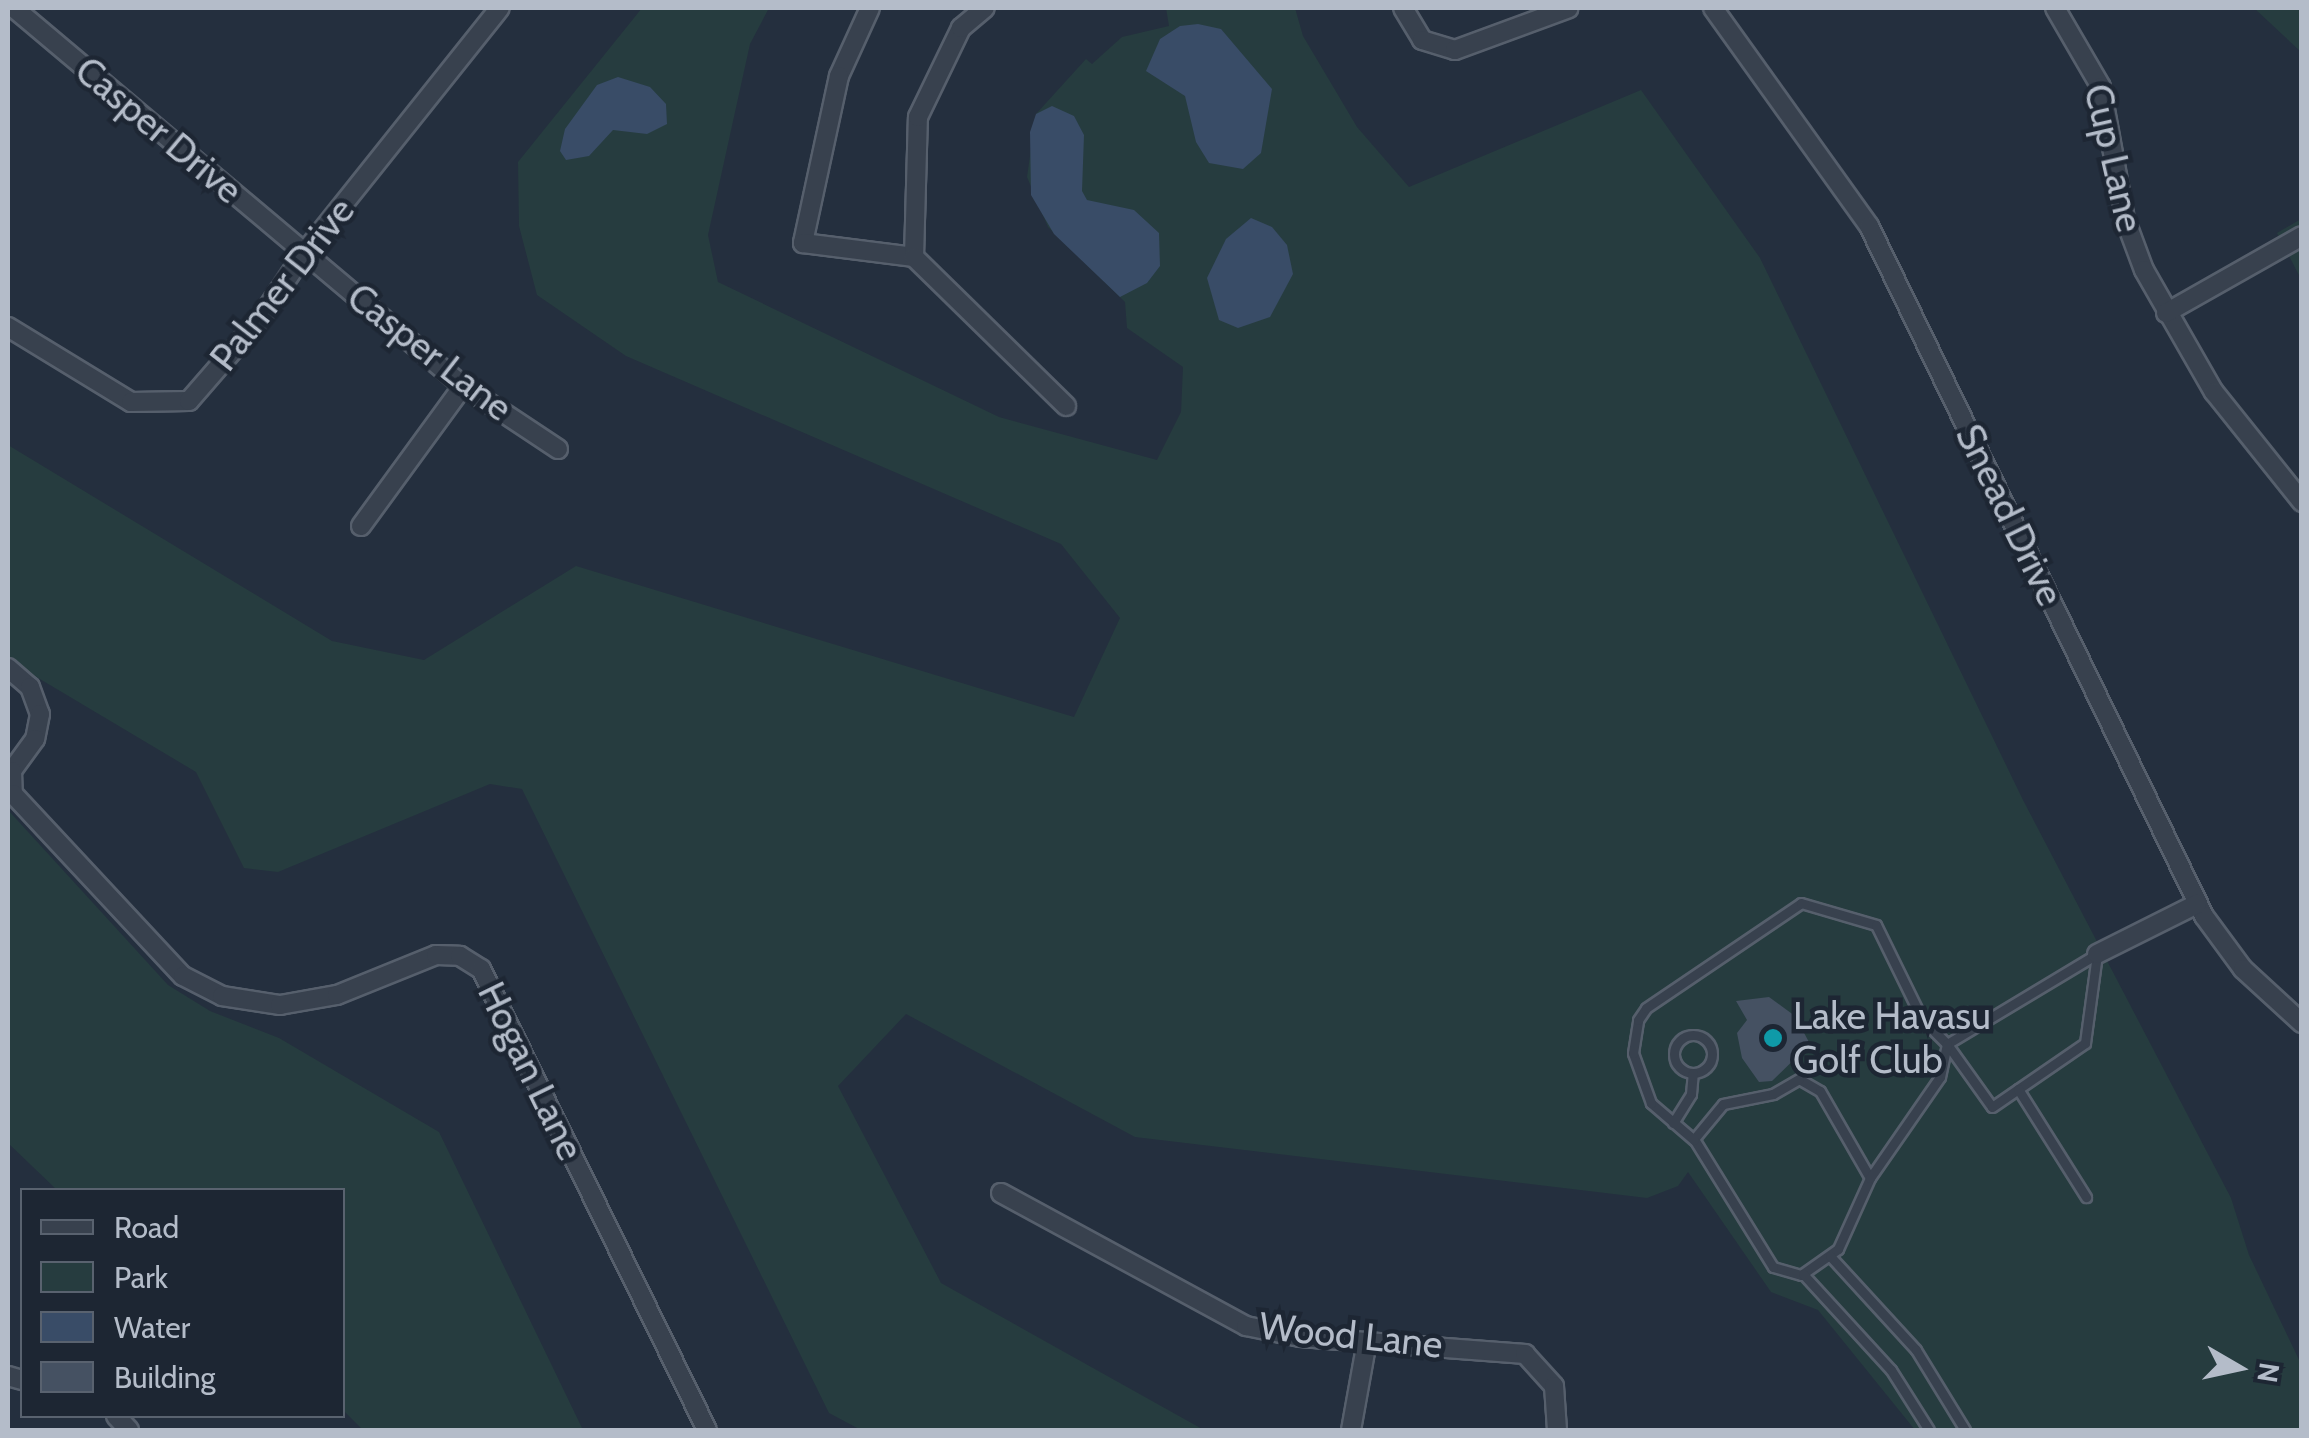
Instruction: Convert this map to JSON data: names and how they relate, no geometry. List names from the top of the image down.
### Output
{
  "streets": {
    "street": [
      "Casper Drive",
      "Cup Lane",
      "Palmer Drive",
      "Casper Lane",
      "Snead Drive",
      "Hogan Lane",
      "Wood Lane"
    ]
  },
  "crossings": [
    ["Casper Drive", "Palmer Drive"],
    ["Casper Drive", "Casper Lane"],
    ["Palmer Drive", "Casper Lane"]
  ],
  "places": ["Lake Havasu Golf Club"],
  "legend": [
    "Road",
    "Park",
    "Water",
    "Building"
  ],
  "north": "right"
}
